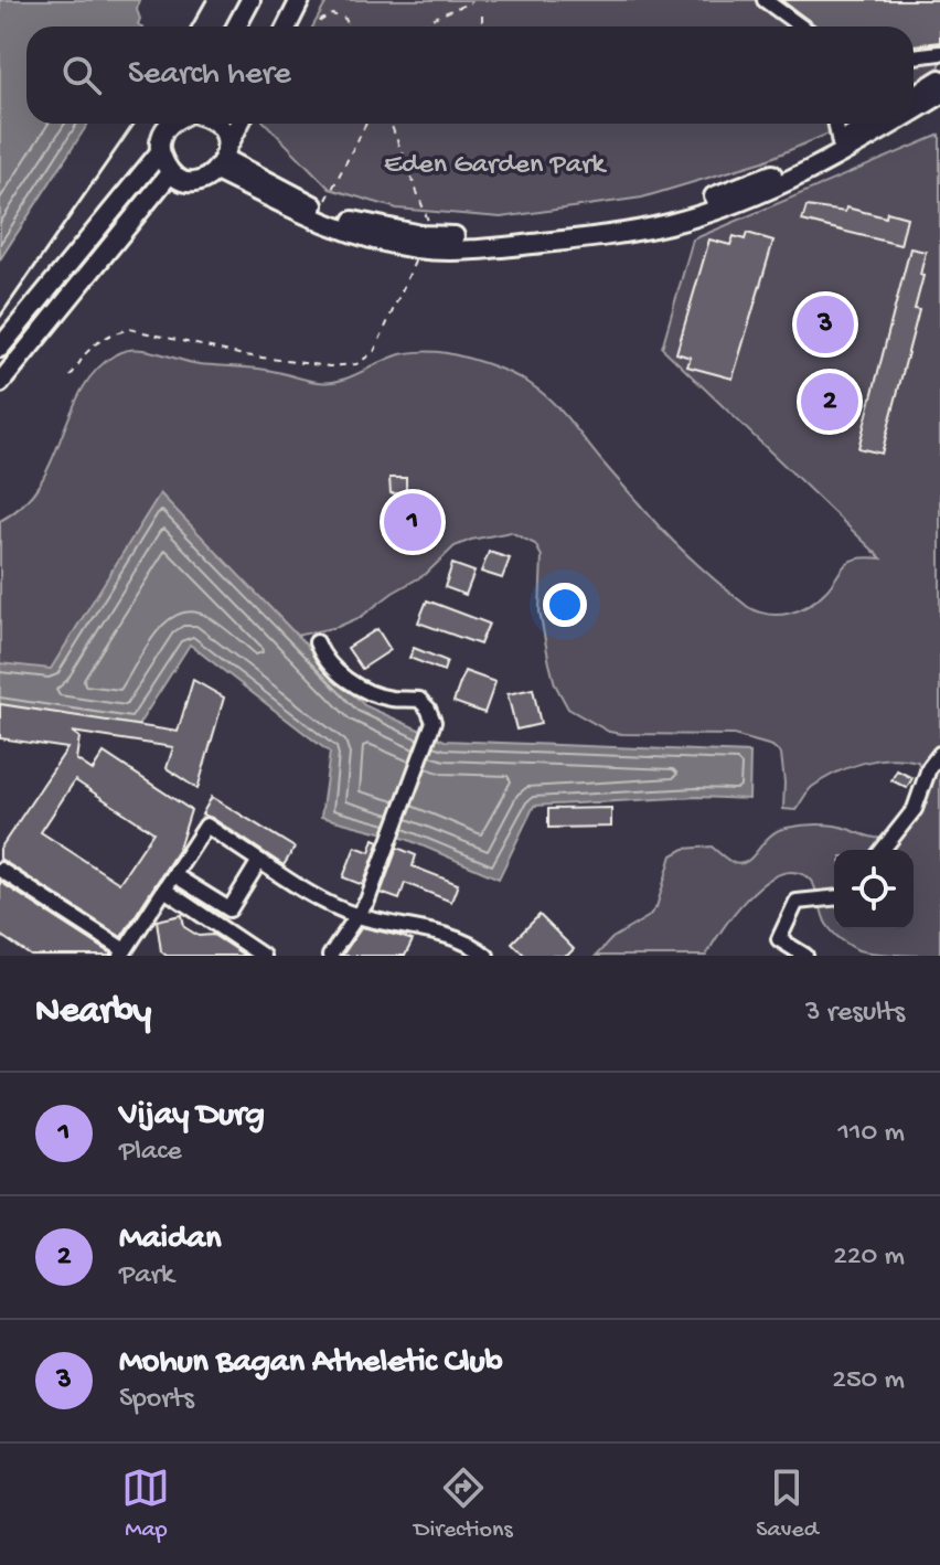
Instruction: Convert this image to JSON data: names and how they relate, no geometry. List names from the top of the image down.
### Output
{
  "parks": ["Eden Garden Park"],
  "page": {
    "search": "Search here",
    "pins": ["3", "2", "1"],
    "heading": ["Nearby", "3 results"],
    "list": [
      {
        "mark": "1",
        "name": "Vijay Durg",
        "note": "Place",
        "value": "110 m"
      },
      {
        "mark": "2",
        "name": "Maidan",
        "note": "Park",
        "value": "220 m"
      },
      {
        "mark": "3",
        "name": "Mohun Bagan Atheletic Club",
        "note": "Sports",
        "value": "250 m"
      }
    ],
    "nav": ["Map", "Directions", "Saved"]
  }
}
